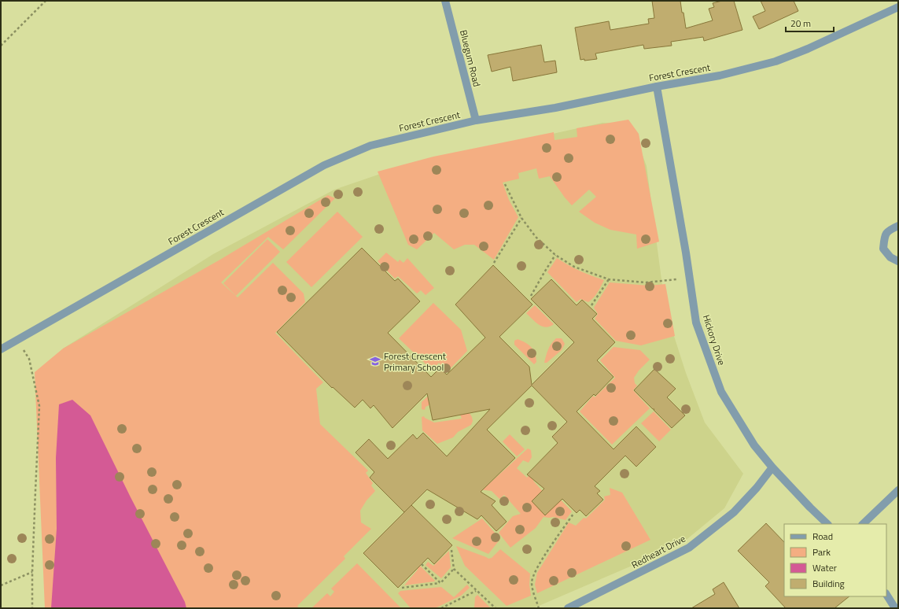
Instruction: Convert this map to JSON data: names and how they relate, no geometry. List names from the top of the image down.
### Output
{
  "streets": {
    "street": [
      "Bluegum Road",
      "Forest Crescent",
      "Hickory Drive",
      "Redheart Drive"
    ]
  },
  "crossings": [
    ["Bluegum Road", "Forest Crescent"],
    ["Forest Crescent", "Hickory Drive"],
    ["Hickory Drive", "Redheart Drive"]
  ],
  "places": {
    "school or university": ["Forest Crescent Primary School"]
  },
  "legend": [
    "Road",
    "Park",
    "Water",
    "Building"
  ],
  "scale_bar": "20 m"
}
